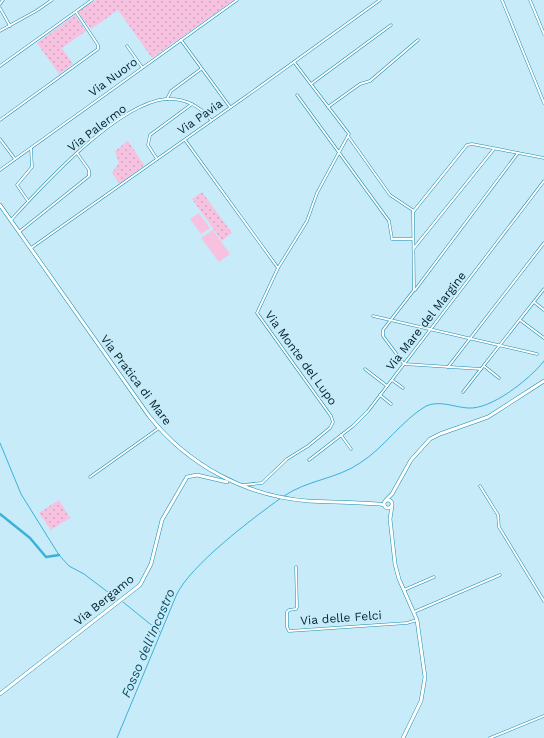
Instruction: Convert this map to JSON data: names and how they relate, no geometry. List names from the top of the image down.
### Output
{
  "streets": {
    "street": [
      "Via Nuoro",
      "Via Pavia",
      "Via Palermo",
      "Via Mare del Margine",
      "Via Monte del Lupo",
      "Via Pratica di Mare",
      "Via Bergamo",
      "Via delle Felci"
    ]
  },
  "crossings": [
    ["Via Pavia", "Via Pratica di Mare"],
    ["Via Palermo", "Via Pratica di Mare"],
    ["Via Monte del Lupo", "Via Pratica di Mare"],
    ["Via Monte del Lupo", "Via Bergamo"],
    ["Via Pratica di Mare", "Via Bergamo"]
  ],
  "water": ["Fosso dell'Incastro"]
}
